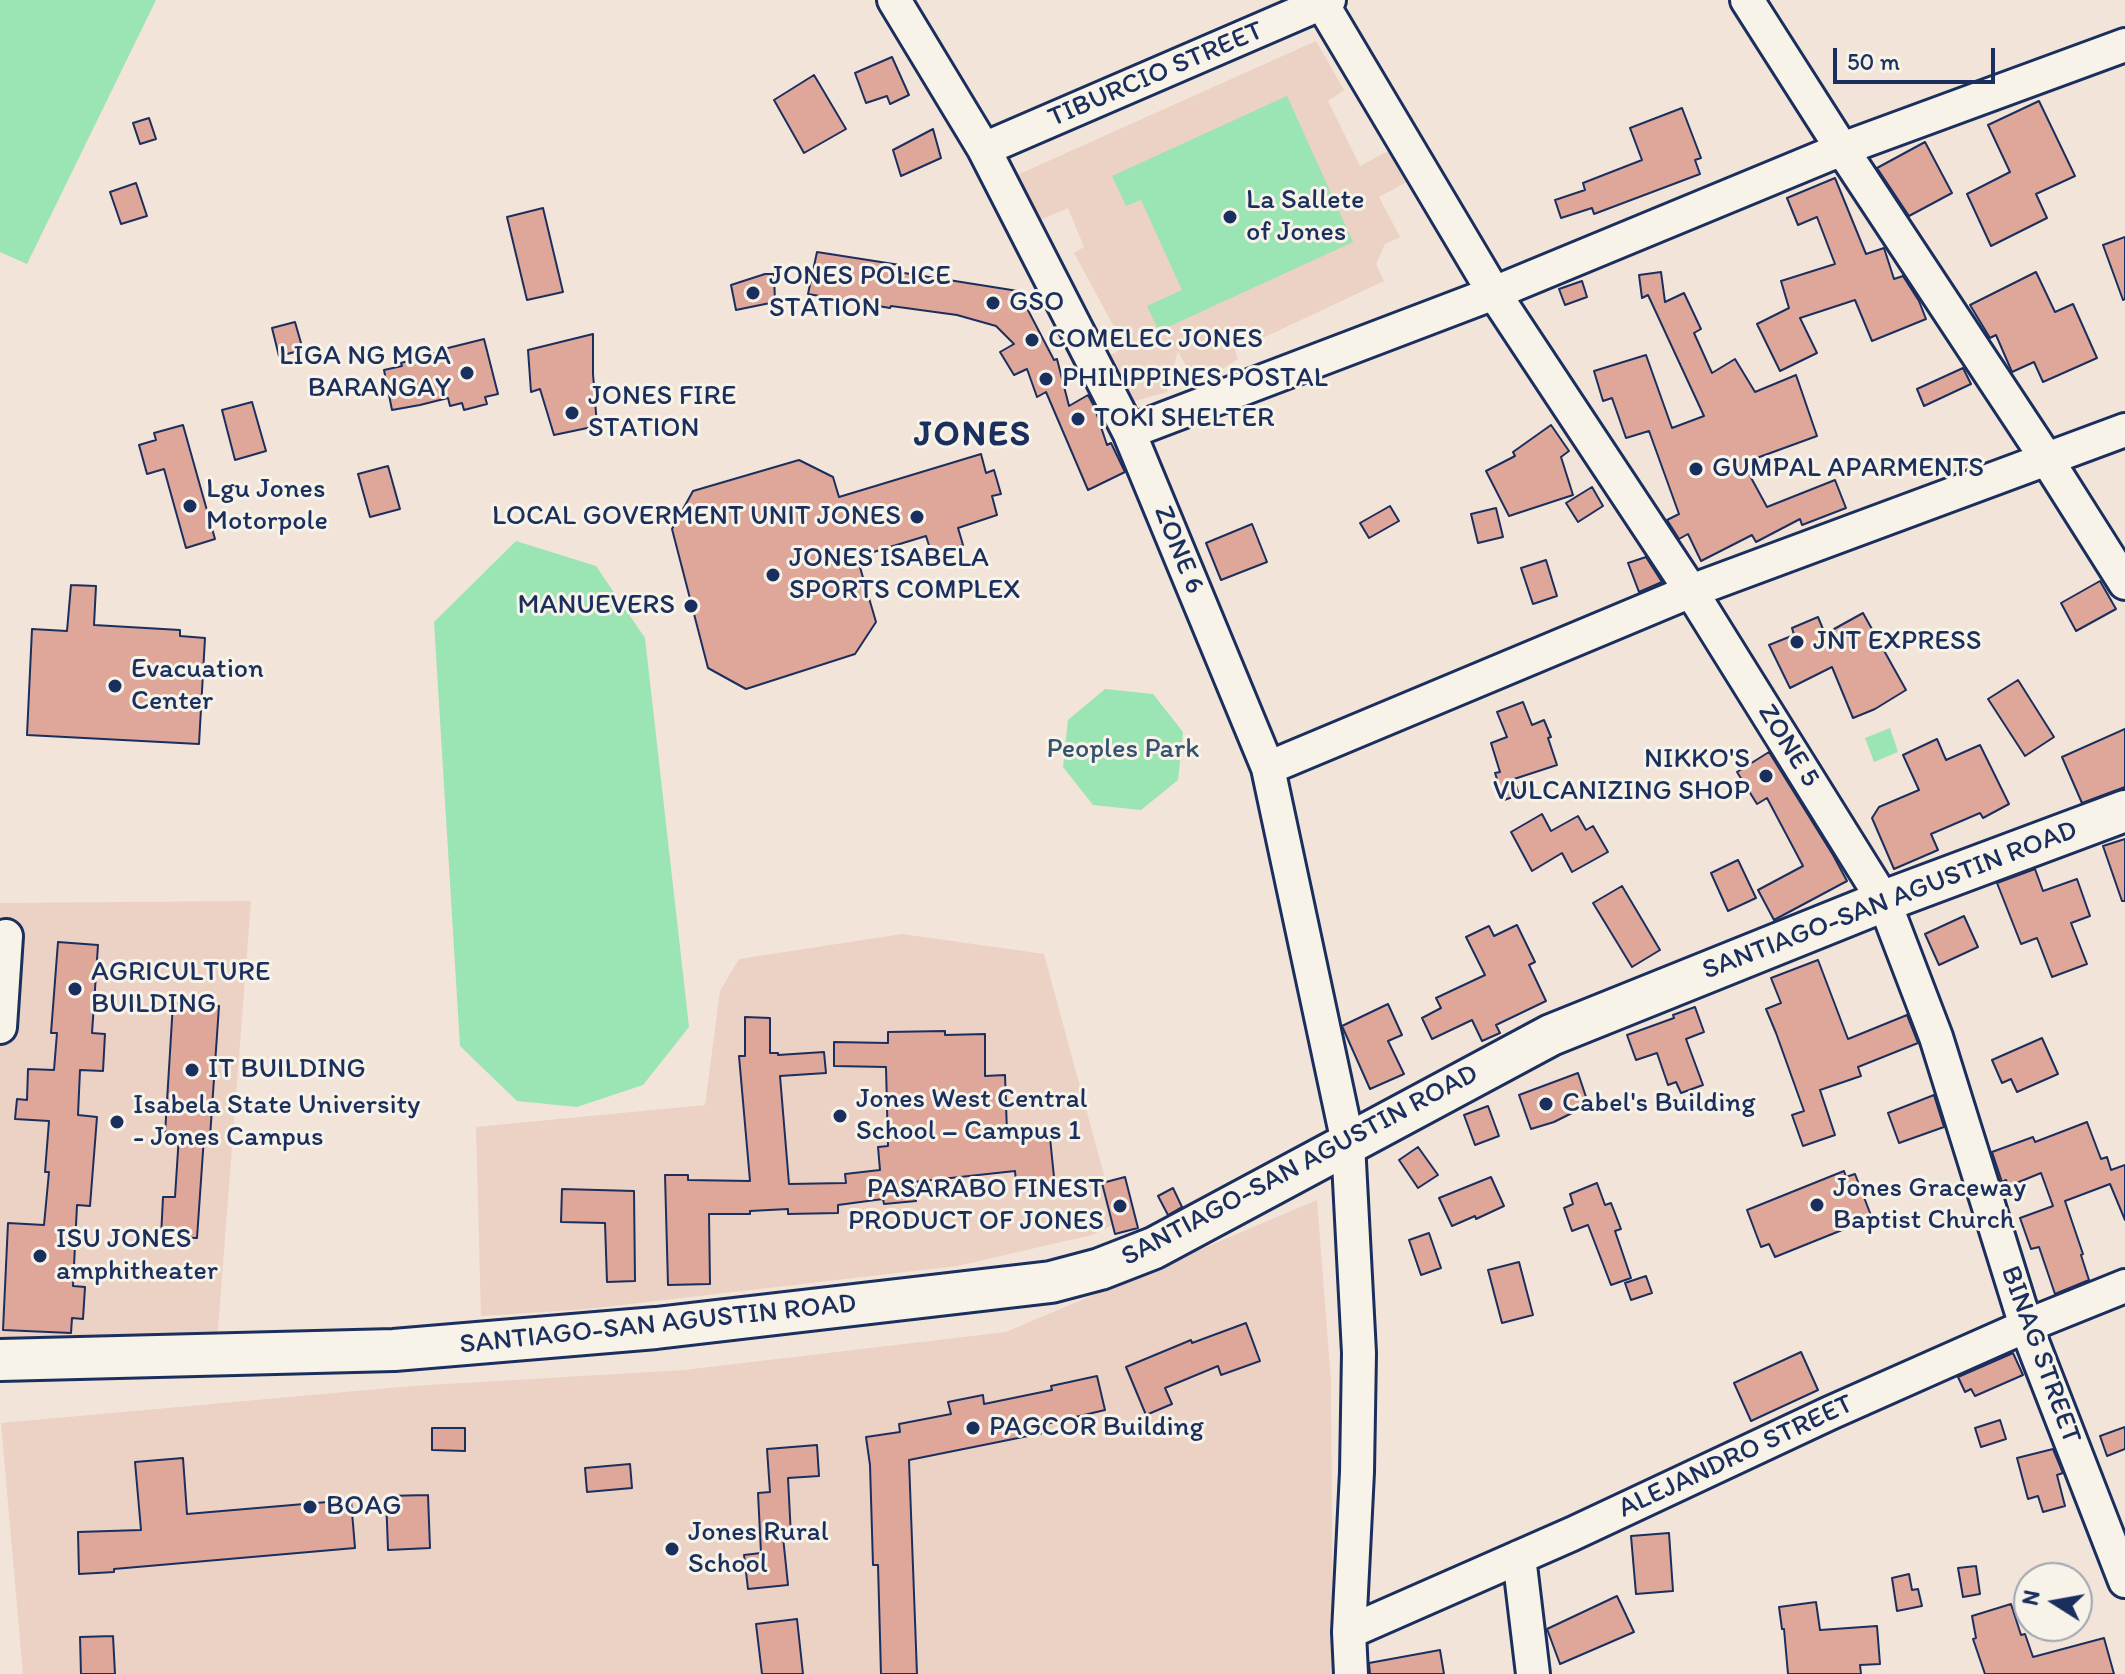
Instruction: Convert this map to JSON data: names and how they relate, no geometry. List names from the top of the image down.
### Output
{
  "streets": {
    "main road": ["SANTIAGO-SAN AGUSTIN ROAD"],
    "street": [
      "TIBURCIO STREET",
      "ZONE 6",
      "ZONE 5",
      "BINAG STREET",
      "ALEJANDRO STREET"
    ]
  },
  "crossings": [
    ["TIBURCIO STREET", "ZONE 6"],
    ["TIBURCIO STREET", "ZONE 5"],
    ["ZONE 6", "SANTIAGO-SAN AGUSTIN ROAD"],
    ["ZONE 6", "ALEJANDRO STREET"],
    ["ZONE 5", "SANTIAGO-SAN AGUSTIN ROAD"],
    ["ZONE 5", "BINAG STREET"],
    ["SANTIAGO-SAN AGUSTIN ROAD", "BINAG STREET"],
    ["BINAG STREET", "ALEJANDRO STREET"]
  ],
  "districts": ["JONES"],
  "parks": ["Peoples Park"],
  "places": [
    "La Sallete of Jones",
    "JONES POLICE STATION",
    "GSO",
    "COMELEC JONES",
    "LIGA NG MGA BARANGAY",
    "PHILIPPINES POSTAL",
    "JONES FIRE STATION",
    "TOKI SHELTER",
    "GUMPAL APARMENTS",
    "Lgu Jones Motorpole",
    "LOCAL GOVERMENT UNIT JONES",
    "JONES ISABELA SPORTS COMPLEX",
    "MANUEVERS",
    "JNT EXPRESS",
    "Evacuation Center",
    "NIKKO'S VULCANIZING SHOP",
    "AGRICULTURE BUILDING",
    "IT BUILDING",
    "Cabel's Building",
    "Jones West Central School – Campus 1",
    "Isabela State University - Jones Campus",
    "Jones Graceway Baptist Church",
    "PASARABO FINEST PRODUCT OF JONES",
    "ISU JONES amphitheater",
    "PAGCOR Building",
    "BOAG",
    "Jones Rural School"
  ],
  "scale_bar": "50 m",
  "north": "left"
}
